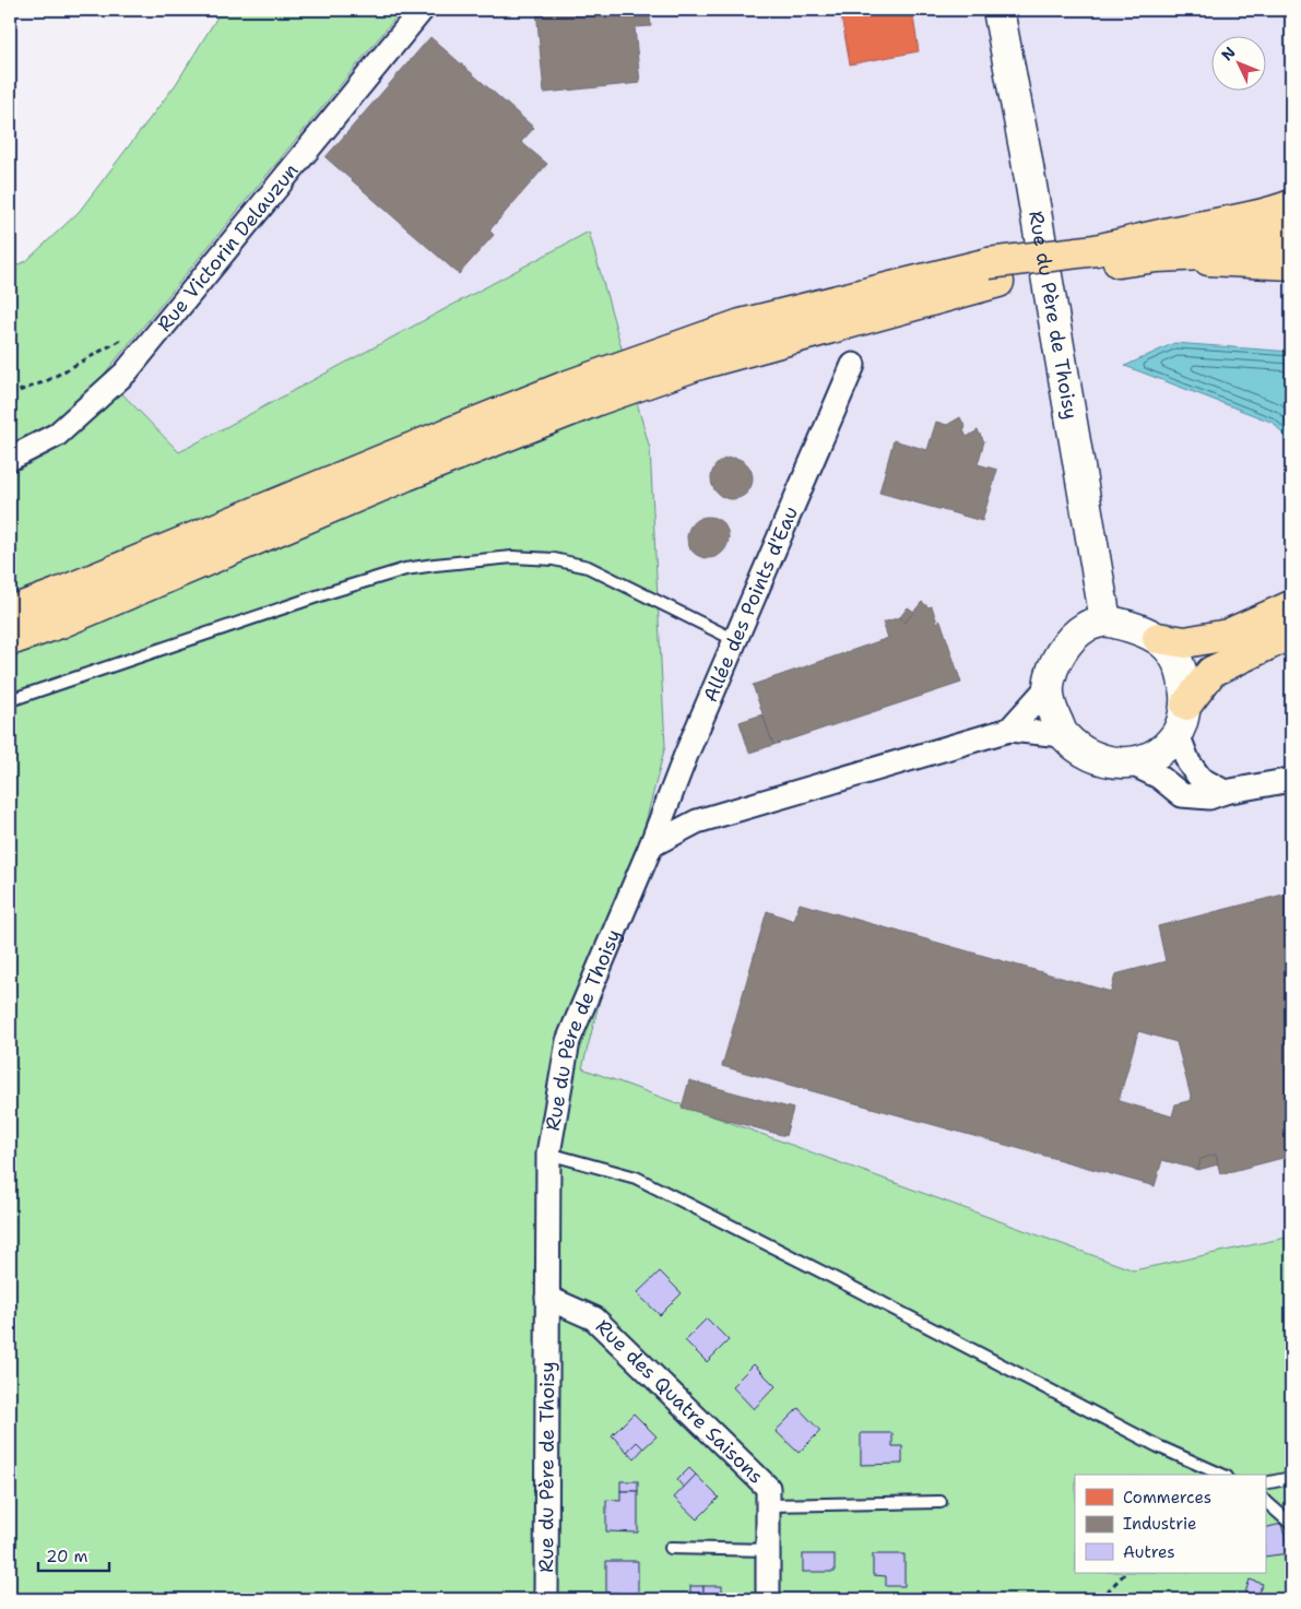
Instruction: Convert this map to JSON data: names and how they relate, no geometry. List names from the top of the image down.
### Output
{
  "streets": {
    "main road": ["Rue du Père de Thoisy"],
    "street": ["Rue Victorin Delauzun", "Allée des Points d'Eau", "Rue des Quatre Saisons"]
  },
  "crossings": [
    ["Rue du Père de Thoisy", "Allée des Points d'Eau"],
    ["Rue du Père de Thoisy", "Rue des Quatre Saisons"]
  ],
  "legend": ["Commerces", "Industrie", "Autres"],
  "scale_bar": "20 m",
  "north": "top left"
}
